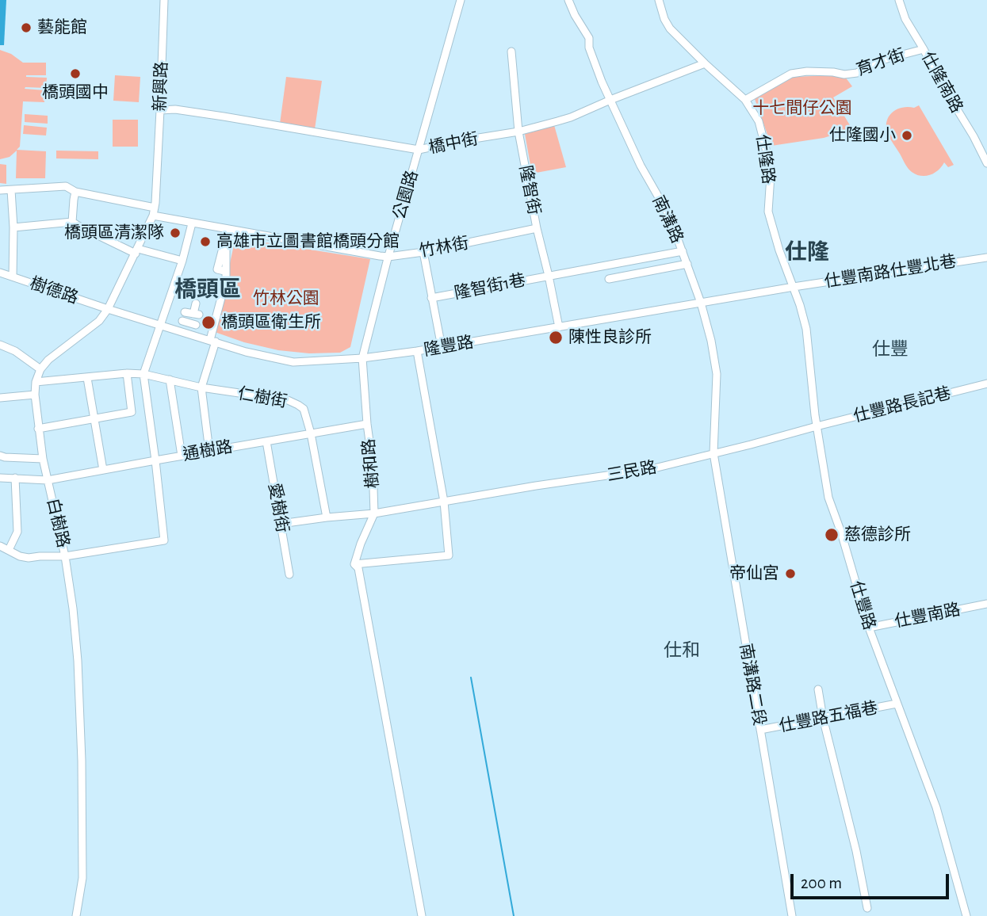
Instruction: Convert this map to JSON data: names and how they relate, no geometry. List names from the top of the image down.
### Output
{
  "streets": {
    "street": [
      "育才街",
      "仕隆南路",
      "新興路",
      "橋中街",
      "仕隆路",
      "隆智街",
      "公園路",
      "南溝路",
      "竹林街",
      "仕豐南路仕豐北巷",
      "隆智街1巷",
      "樹德路",
      "隆豐路",
      "仁樹街",
      "仕豐路長記巷",
      "通樹路",
      "樹和路",
      "三民路",
      "愛樹街",
      "白樹路",
      "仕豐路",
      "仕豐南路",
      "南溝路二段",
      "仕豐路五福巷"
    ]
  },
  "crossings": [
    ["育才街", "仕隆南路"],
    ["育才街", "仕隆路"],
    ["新興路", "橋中街"],
    ["新興路", "白樹路"],
    ["橋中街", "仕隆路"],
    ["橋中街", "隆智街"],
    ["橋中街", "公園路"],
    ["橋中街", "南溝路"],
    ["仕隆路", "仕豐南路仕豐北巷"],
    ["仕隆路", "隆豐路"],
    ["仕隆路", "仕豐路"],
    ["隆智街", "竹林街"],
    ["隆智街", "隆智街1巷"],
    ["隆智街", "隆豐路"],
    ["公園路", "竹林街"],
    ["公園路", "隆豐路"],
    ["公園路", "樹和路"],
    ["南溝路", "隆智街1巷"],
    ["南溝路", "隆豐路"],
    ["南溝路", "三民路"],
    ["南溝路", "南溝路二段"],
    ["竹林街", "白樹路"],
    ["仕豐南路仕豐北巷", "隆豐路"],
    ["仕豐南路仕豐北巷", "仕豐路"],
    ["樹德路", "隆豐路"],
    ["樹德路", "白樹路"],
    ["隆豐路", "樹和路"],
    ["隆豐路", "白樹路"],
    ["隆豐路", "仕豐路"],
    ["仁樹街", "通樹路"],
    ["仁樹街", "三民路"],
    ["仁樹街", "白樹路"],
    ["仕豐路長記巷", "三民路"],
    ["仕豐路長記巷", "仕豐路"],
    ["通樹路", "樹和路"],
    ["通樹路", "愛樹街"],
    ["通樹路", "白樹路"],
    ["樹和路", "三民路"],
    ["三民路", "愛樹街"],
    ["三民路", "仕豐路"],
    ["三民路", "南溝路二段"],
    ["仕豐路", "仕豐南路"],
    ["仕豐路", "仕豐路五福巷"],
    ["南溝路二段", "仕豐路五福巷"]
  ],
  "districts": [
    "仕隆",
    "橋頭區",
    "仕豐",
    "仕和"
  ],
  "parks": ["十七間仔公園", "竹林公園"],
  "places": [
    "藝能館",
    "橋頭國中",
    "仕隆國小",
    "橋頭區清潔隊",
    "高雄市立圖書館橋頭分館",
    "橋頭區衛生所",
    "陳性良診所",
    "慈德診所",
    "帝仙宮"
  ],
  "scale_bar": "200 m"
}
